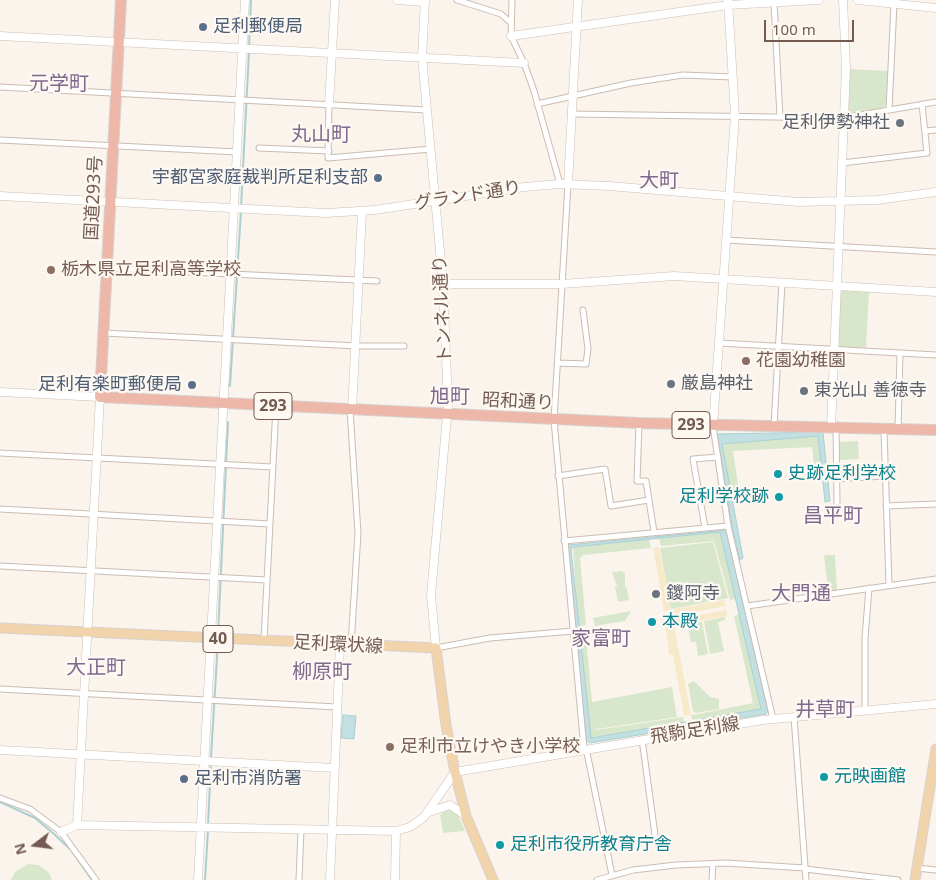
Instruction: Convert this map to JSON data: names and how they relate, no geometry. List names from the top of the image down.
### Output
{
  "streets": {
    "highway": ["国道293号", "昭和通り", "293"],
    "main road": ["40", "足利環状線"],
    "street": ["グランド通り", "トンネル通り", "飛駒足利線"]
  },
  "crossings": [
    ["グランド通り", "国道293号"],
    ["グランド通り", "トンネル通り"],
    ["国道293号", "昭和通り"],
    ["トンネル通り", "昭和通り"],
    ["トンネル通り", "足利環状線"]
  ],
  "districts": [
    "元学町",
    "丸山町",
    "大町",
    "旭町",
    "昌平町",
    "大門通",
    "家富町",
    "大正町",
    "柳原町",
    "井草町"
  ],
  "places": [
    "足利郵便局",
    "足利伊勢神社",
    "宇都宮家庭裁判所足利支部",
    "栃木県立足利高等学校",
    "花園幼稚園",
    "厳島神社",
    "足利有楽町郵便局",
    "東光山 善徳寺",
    "史跡足利学校",
    "足利学校跡",
    "鑁阿寺",
    "本殿",
    "足利市立けやき小学校",
    "元映画館",
    "足利市消防署",
    "足利市役所教育庁舎"
  ],
  "scale_bar": "100 m",
  "north": "left"
}
